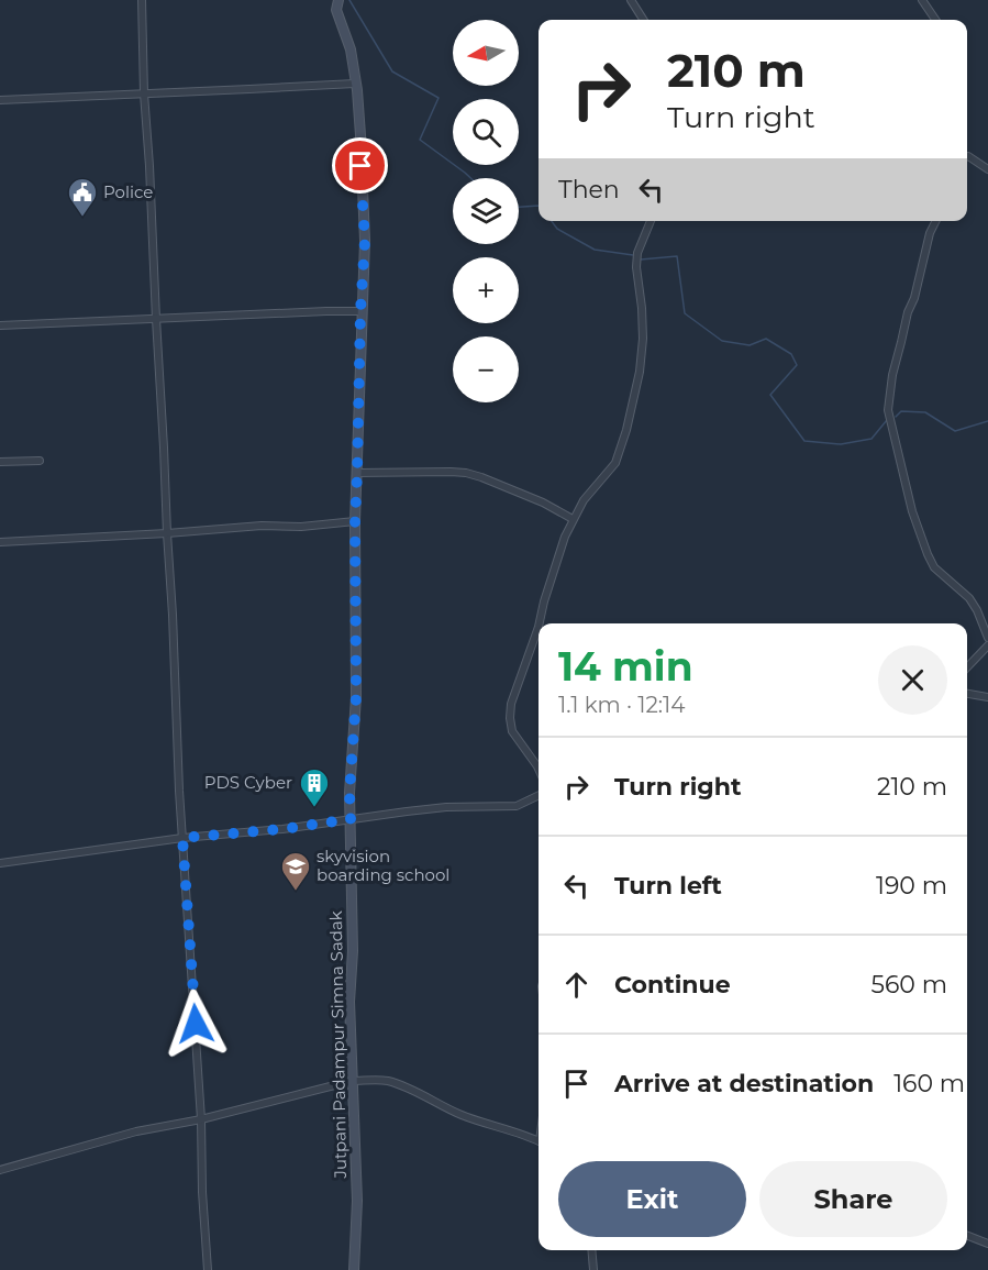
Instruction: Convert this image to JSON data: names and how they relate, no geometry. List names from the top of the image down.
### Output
{
  "streets": {
    "street": ["Jutpani Padampur Simna Sadak"]
  },
  "places": {
    "public building": ["Police"],
    "building": ["PDS Cyber"],
    "school or university": ["skyvision boarding school"]
  },
  "north": "left",
  "page": {
    "map_buttons": ["+", "−"],
    "turn": ["210 m", "Turn right"],
    "then": "Then",
    "heading": ["14 min", "1.1 km · 12:14"],
    "list": [
      {
        "name": "Turn right",
        "value": "210 m"
      },
      {
        "name": "Turn left",
        "value": "190 m"
      },
      {
        "name": "Continue",
        "value": "560 m"
      },
      {
        "name": "Arrive at destination",
        "value": "160 m"
      }
    ],
    "buttons": ["Exit", "Share"]
  }
}
